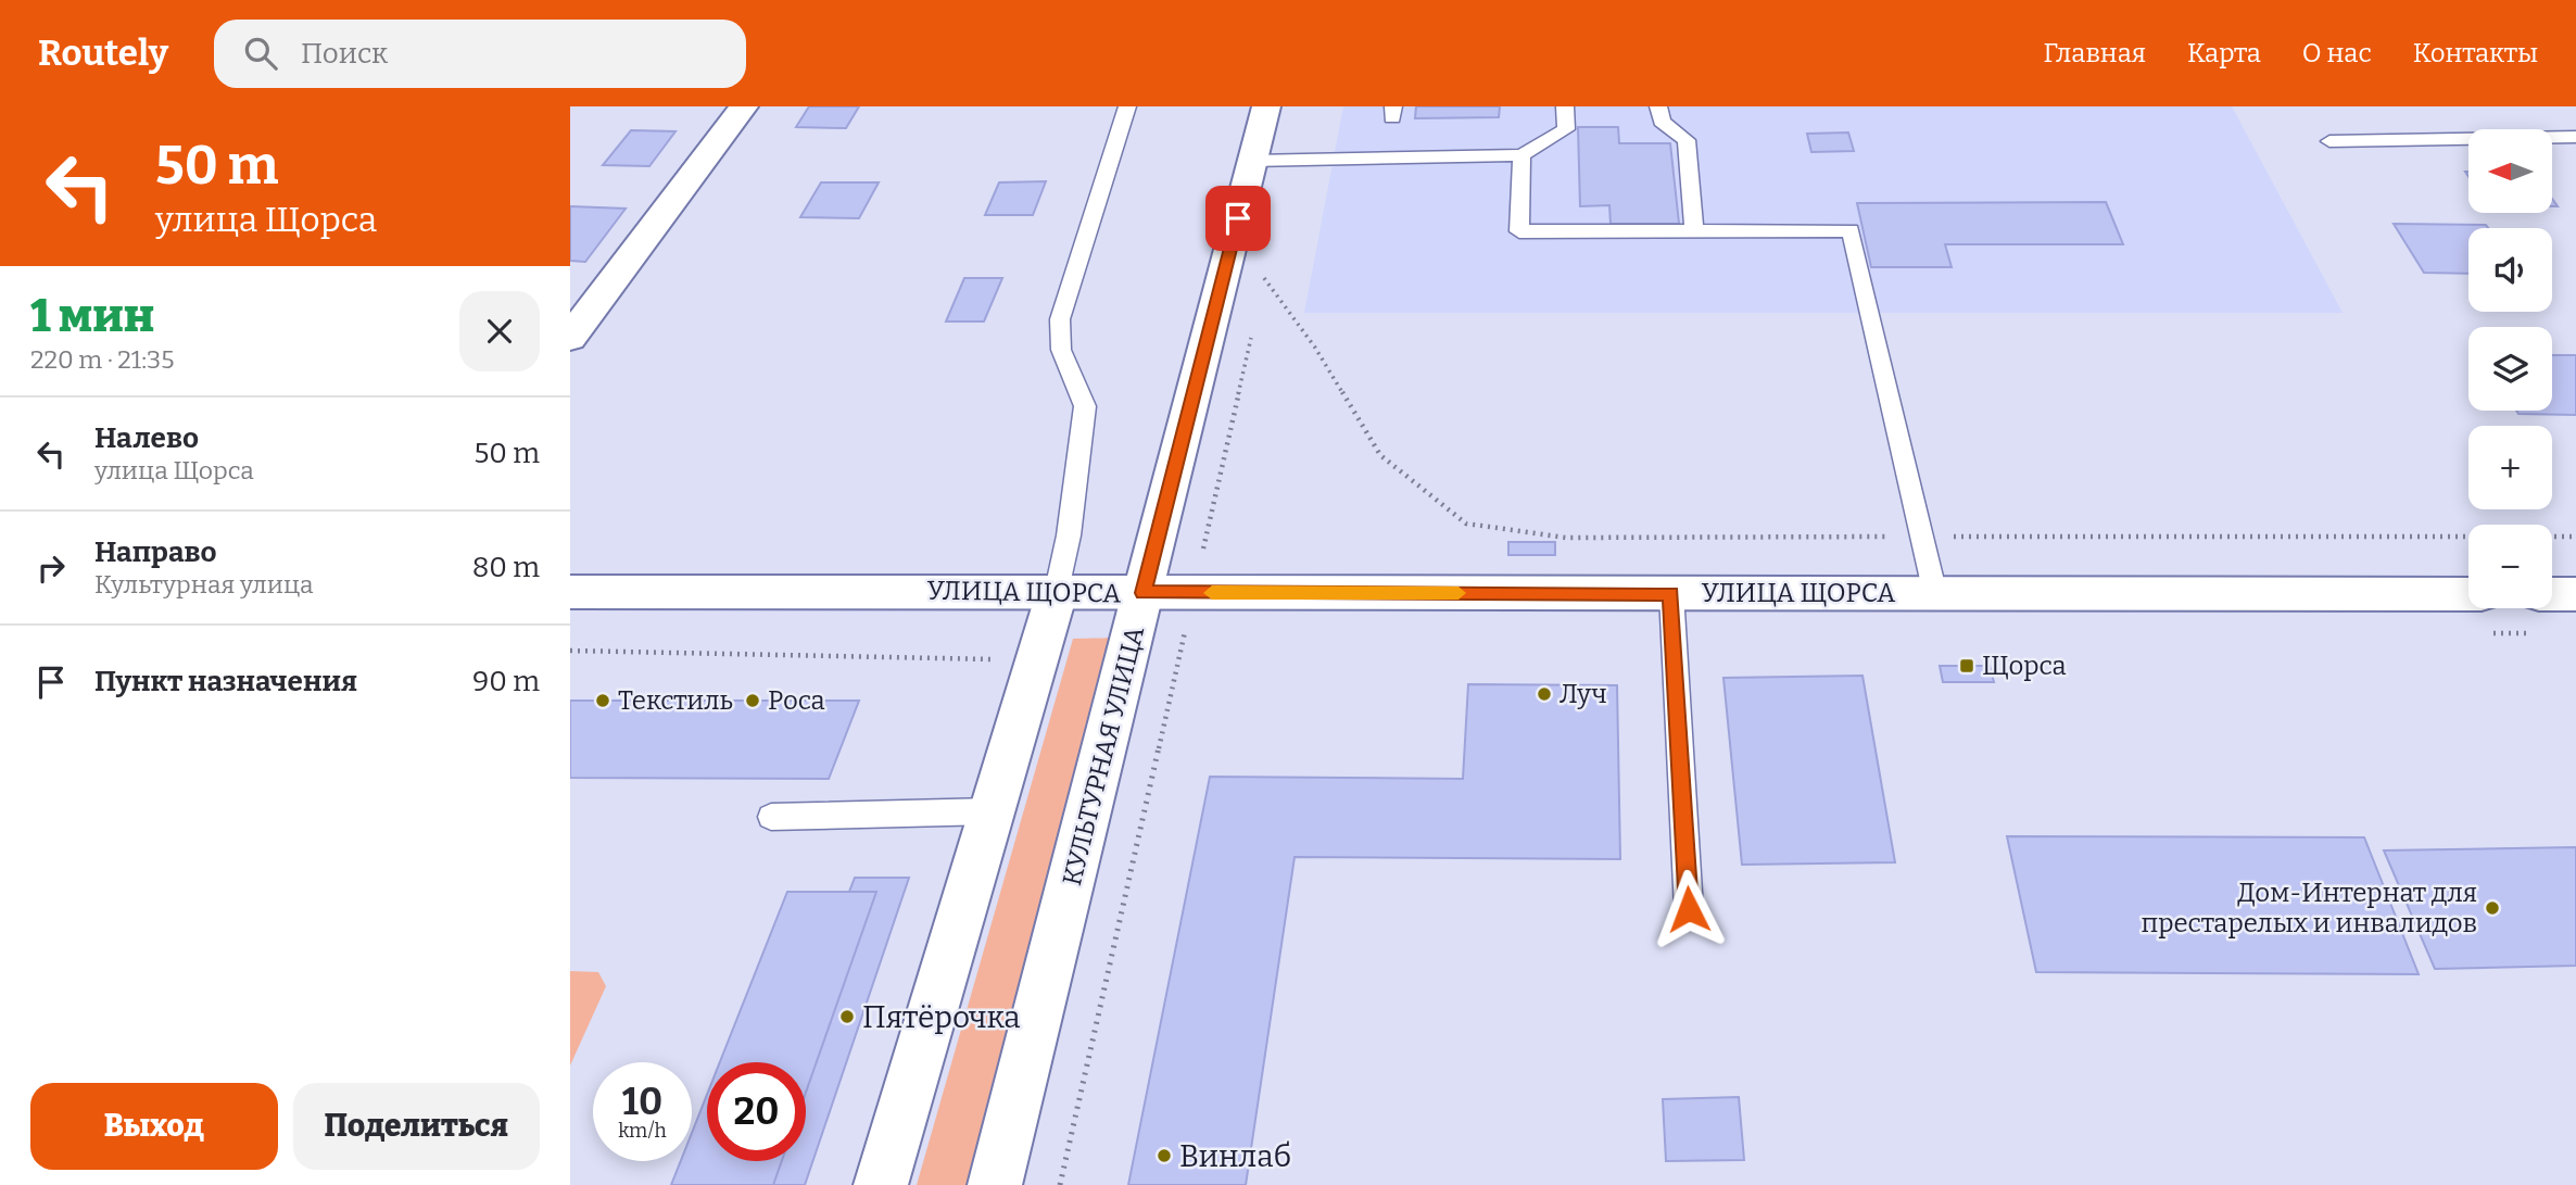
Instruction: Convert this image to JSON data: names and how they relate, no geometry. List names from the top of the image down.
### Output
{
  "streets": {
    "street": ["УЛИЦА ЩОРСА", "КУЛЬТУРНАЯ УЛИЦА"]
  },
  "crossings": [
    ["УЛИЦА ЩОРСА", "КУЛЬТУРНАЯ УЛИЦА"]
  ],
  "places": {
    "transit": ["Щорса"],
    "other": [
      "Луч",
      "Текстиль",
      "Роса",
      "Дом-Интернат для престарелых и инвалидов",
      "Пятёрочка",
      "Винлаб"
    ]
  },
  "north": "left",
  "page": {
    "header": "Routely",
    "search": "Поиск",
    "nav": [
      "Главная",
      "Карта",
      "О нас",
      "Контакты"
    ],
    "turn": ["50 m", "улица Щорса"],
    "map_buttons": ["+", "−"],
    "heading": ["1 мин", "220 m · 21:35"],
    "list": [
      {
        "name": "Налево",
        "note": "улица Щорса",
        "value": "50 m"
      },
      {
        "name": "Направо",
        "note": "Культурная улица",
        "value": "80 m"
      },
      {
        "name": "Пункт назначения",
        "value": "90 m"
      }
    ],
    "speed": "10 km/h",
    "limit": "20",
    "buttons": ["Выход", "Поделиться"]
  }
}
